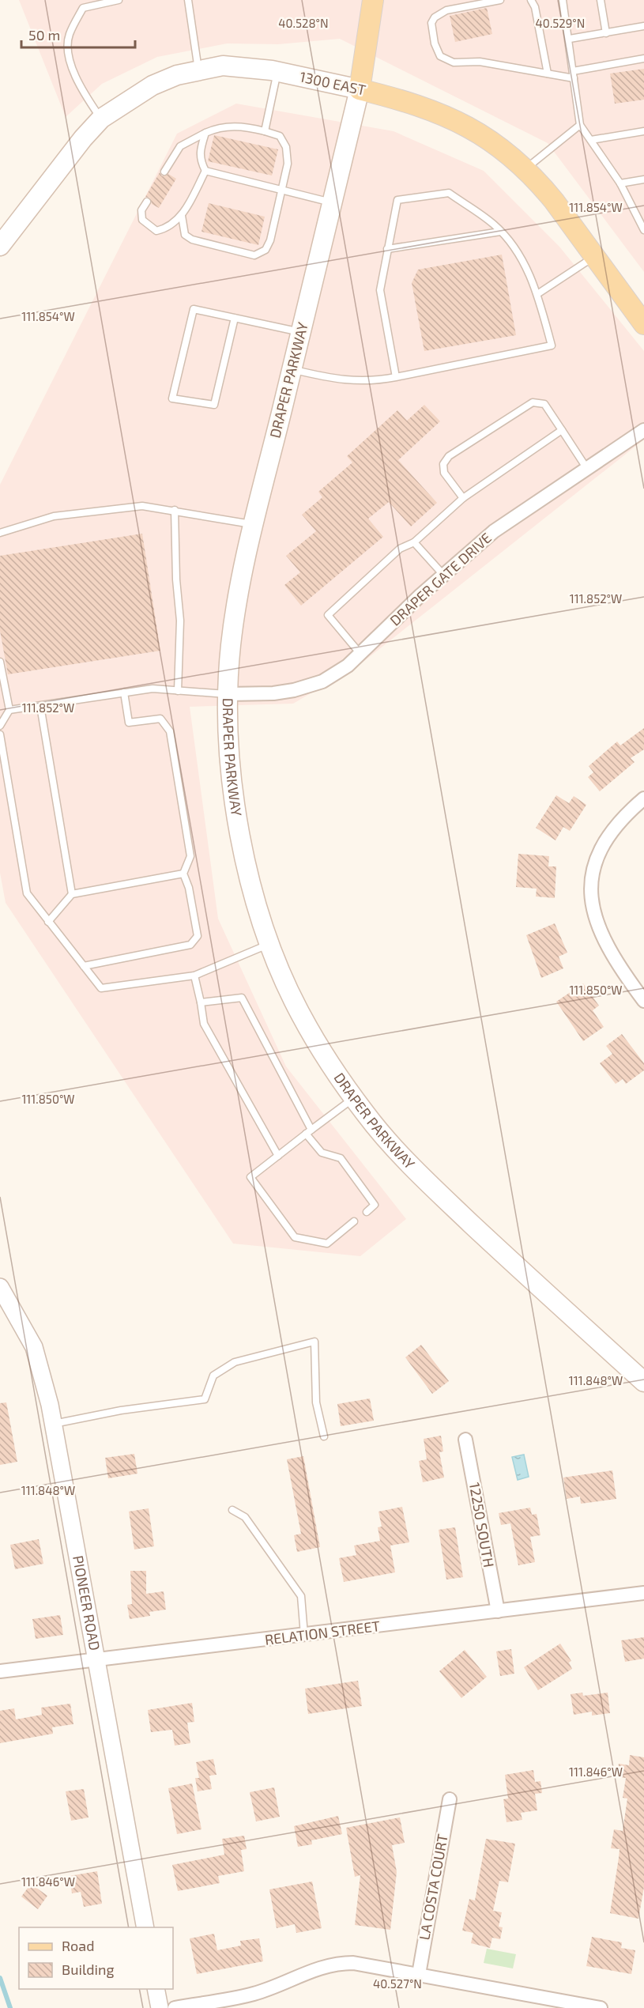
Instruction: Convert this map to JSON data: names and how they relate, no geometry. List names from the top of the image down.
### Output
{
  "streets": {
    "main road": ["1300 EAST", "DRAPER PARKWAY"],
    "street": [
      "DRAPER GATE DRIVE",
      "12250 SOUTH",
      "PIONEER ROAD",
      "RELATION STREET",
      "LA COSTA COURT"
    ]
  },
  "crossings": [
    ["1300 EAST", "DRAPER PARKWAY"],
    ["DRAPER PARKWAY", "DRAPER GATE DRIVE"],
    ["12250 SOUTH", "RELATION STREET"],
    ["PIONEER ROAD", "RELATION STREET"]
  ],
  "legend": ["Road", "Building"],
  "scale_bar": "50 m",
  "coordinates": [
    "40.528°N",
    "40.529°N",
    "111.854°W",
    "111.852°W",
    "111.850°W",
    "111.848°W",
    "111.846°W",
    "40.527°N"
  ]
}
